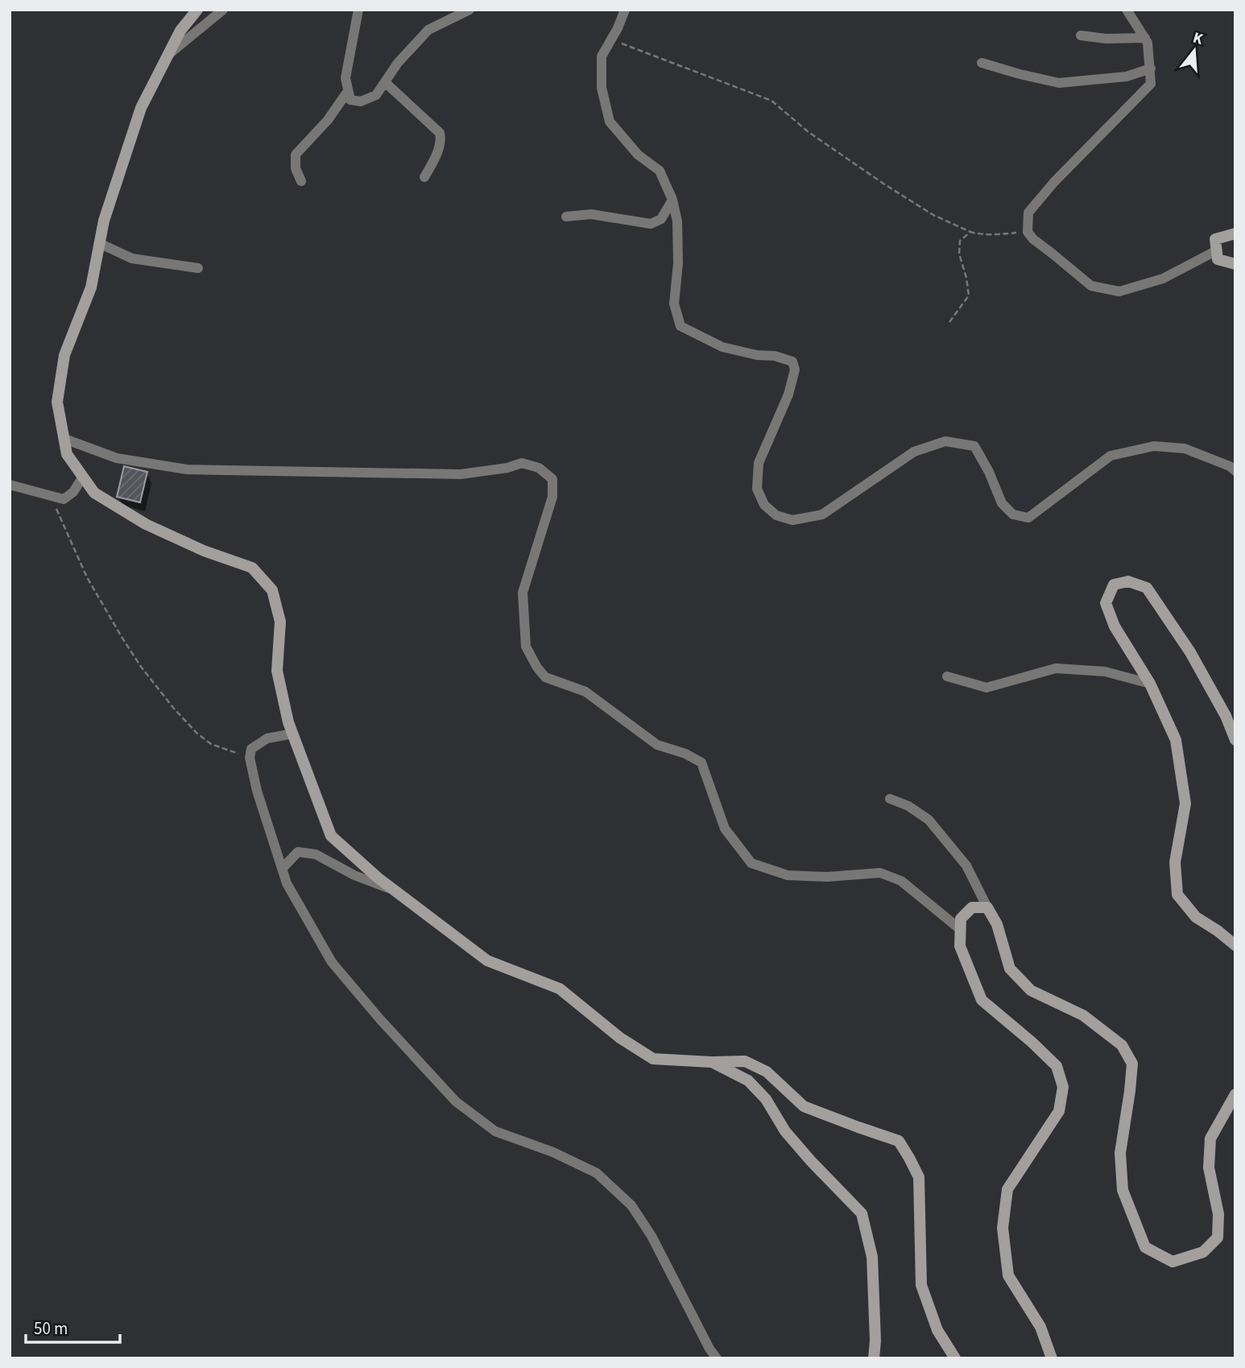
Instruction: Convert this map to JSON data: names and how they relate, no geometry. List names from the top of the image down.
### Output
{
  "scale_bar": "50 m",
  "north": "top"
}
